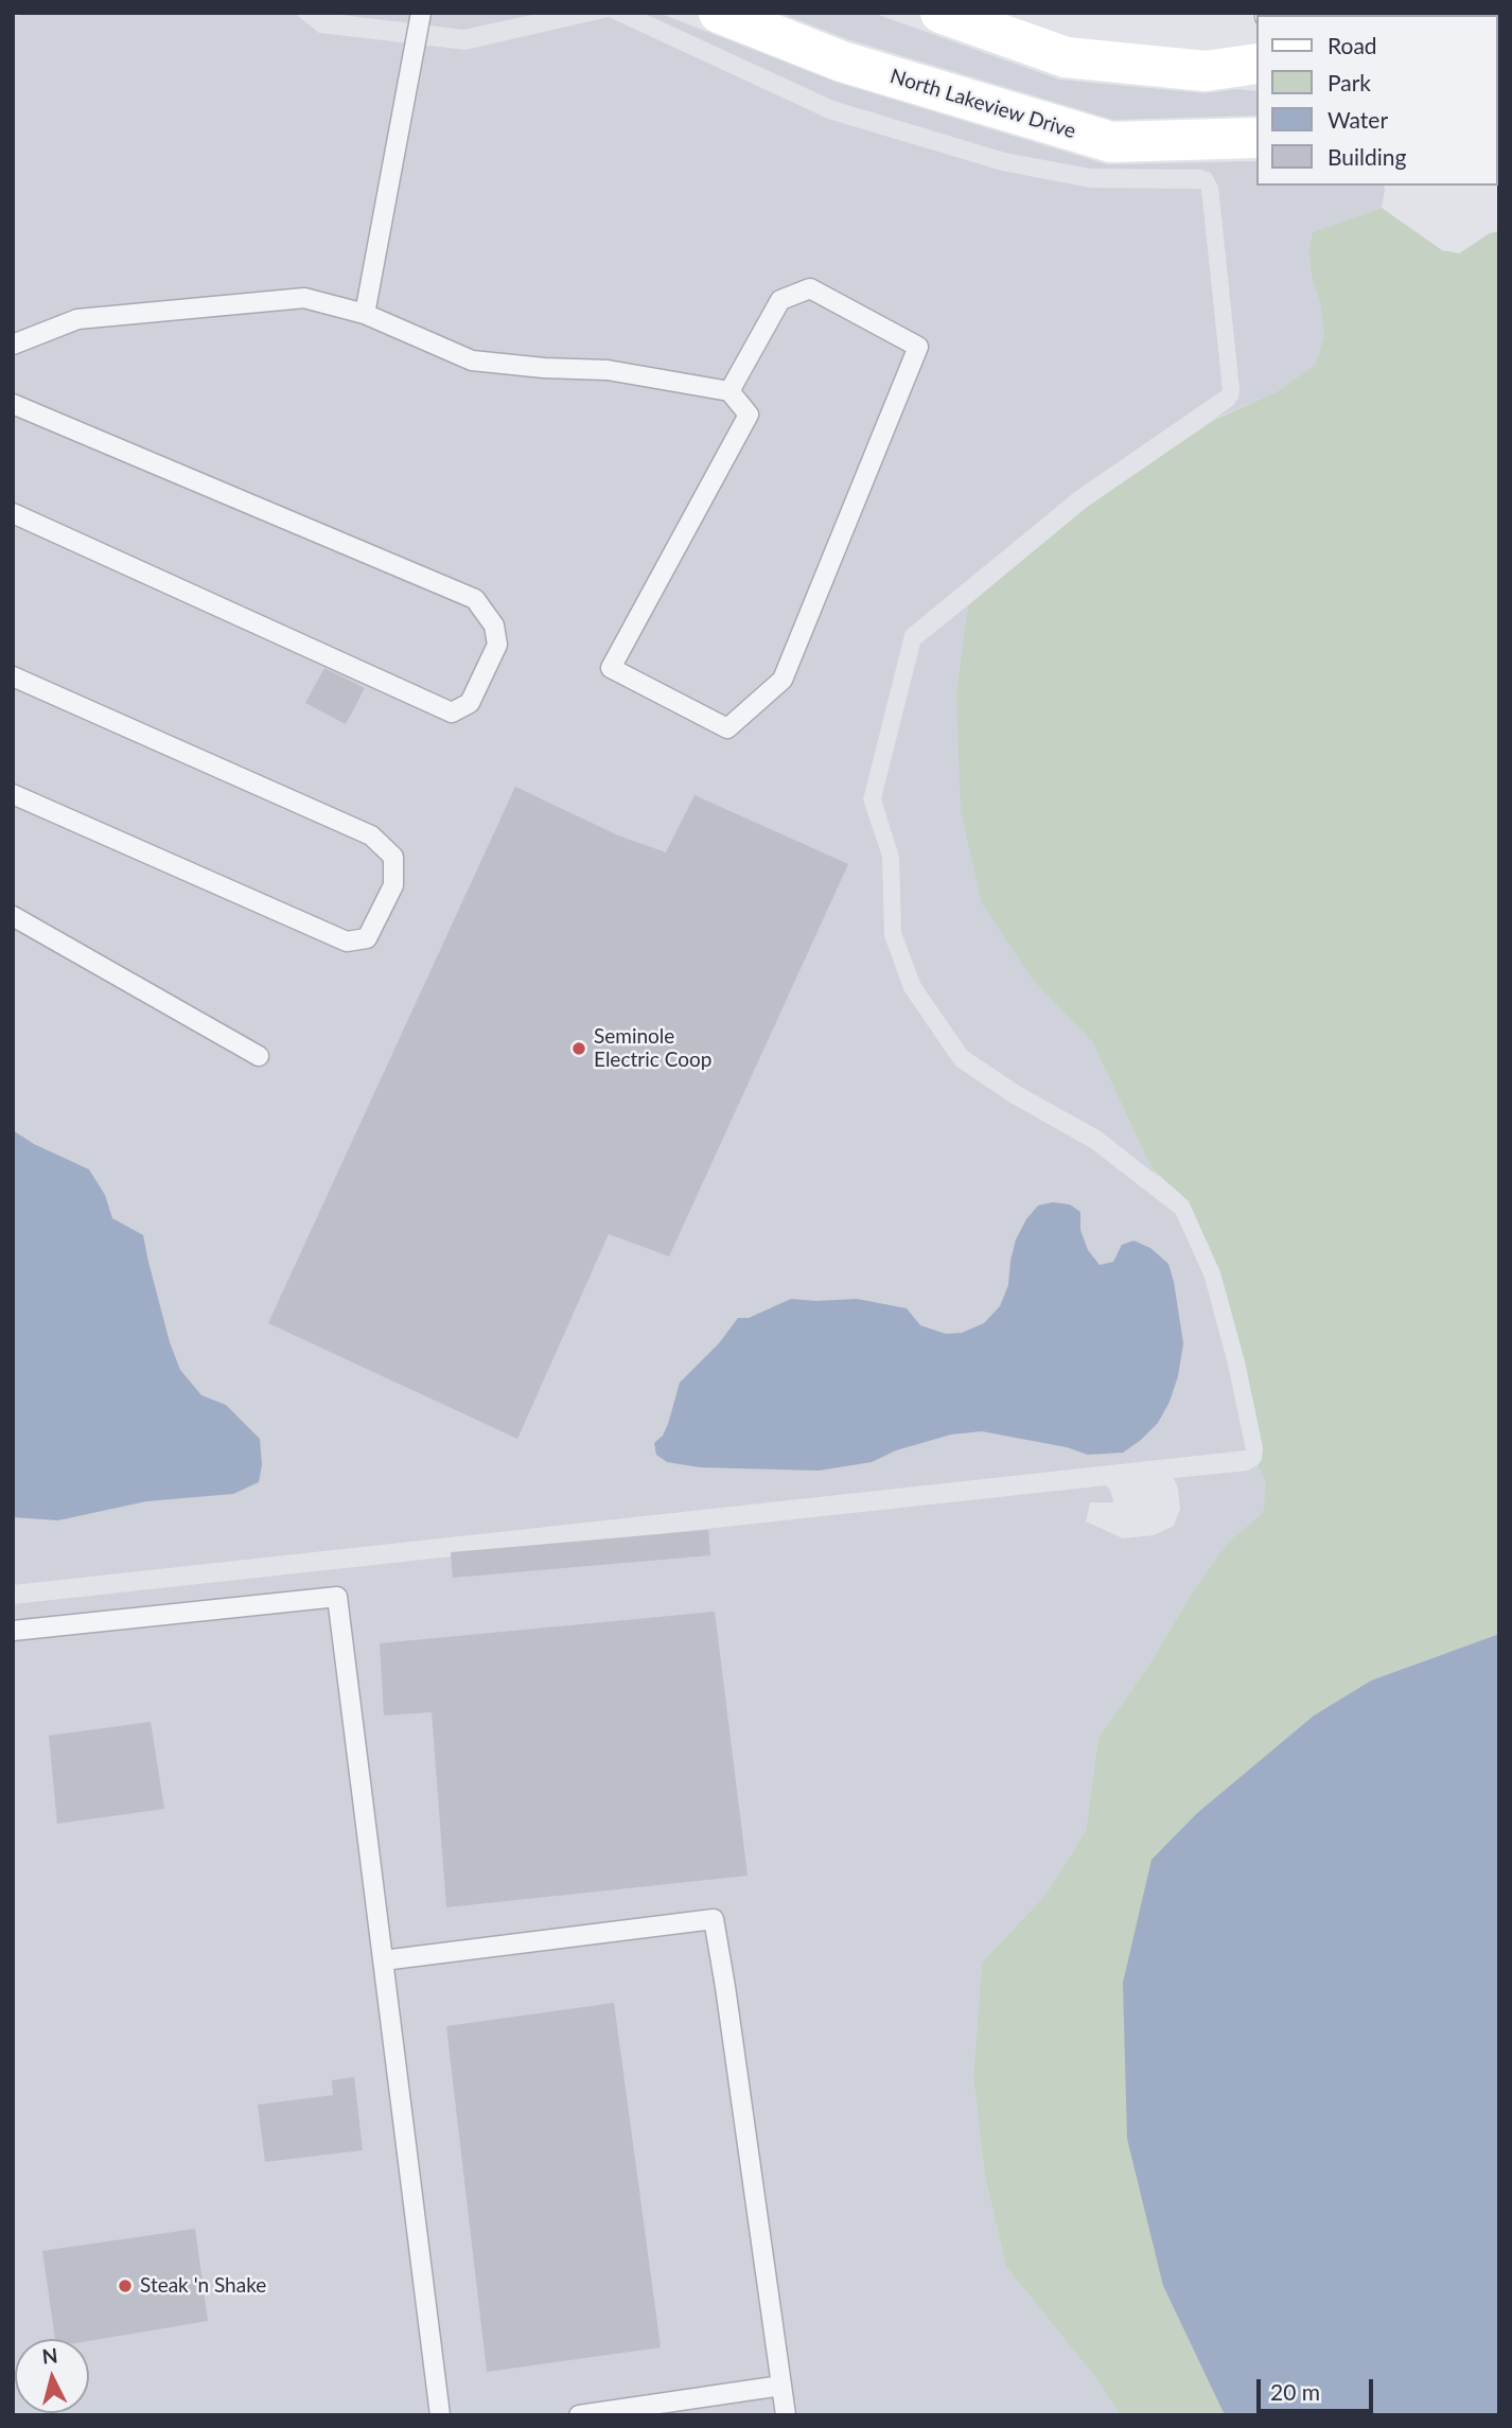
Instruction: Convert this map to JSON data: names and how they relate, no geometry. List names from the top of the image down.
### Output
{
  "streets": {
    "street": ["North Lakeview Drive"]
  },
  "places": ["Seminole Electric Coop", "Steak 'n Shake"],
  "legend": [
    "Road",
    "Park",
    "Water",
    "Building"
  ],
  "scale_bar": "20 m",
  "north": "top"
}
